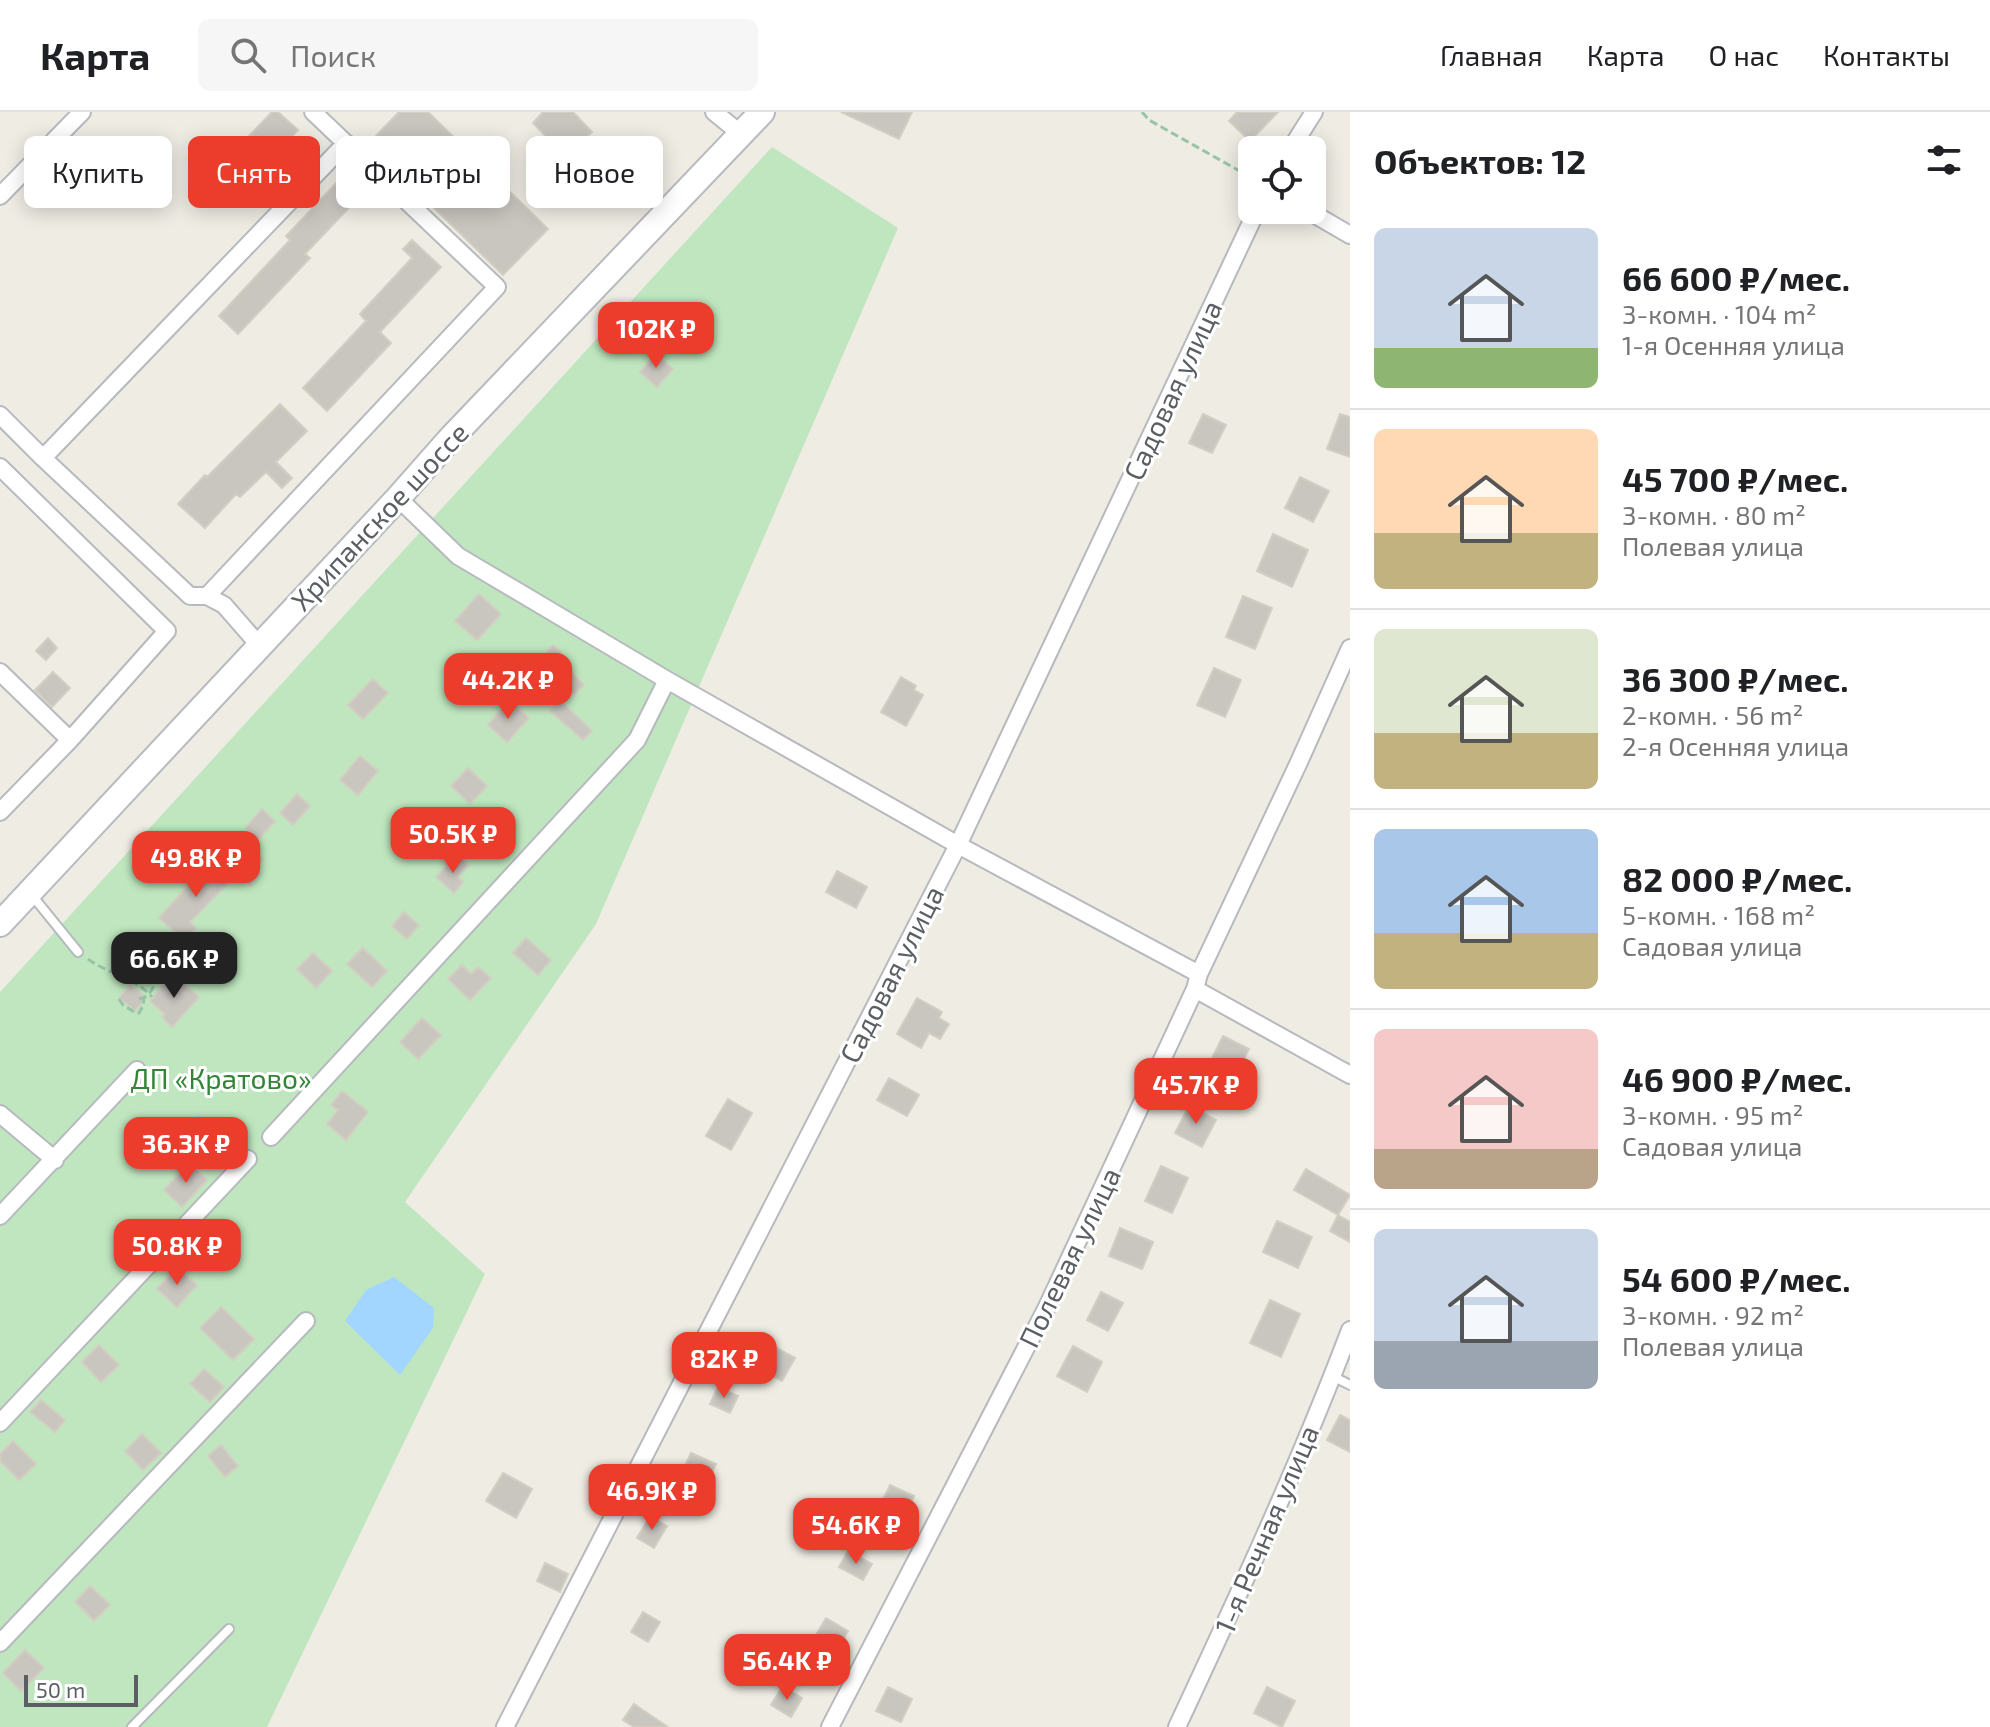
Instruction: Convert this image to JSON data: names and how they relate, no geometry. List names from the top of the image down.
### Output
{
  "streets": {
    "main road": ["Хрипанское шоссе"],
    "street": ["Садовая улица", "Полевая улица", "1-я Речная улица"]
  },
  "parks": ["ДП «Кратово»"],
  "scale_bar": "50 m",
  "page": {
    "header": "Карта",
    "search": "Поиск",
    "nav": [
      "Главная",
      "Карта",
      "О нас",
      "Контакты"
    ],
    "heading": "Объектов: 12",
    "chip": [
      "Купить",
      "Снять",
      "Фильтры",
      "Новое"
    ],
    "list": [
      {
        "name": "66 600 ₽/мес.",
        "note": "3-комн. · 104 m² · 1-я Осенняя улица"
      },
      {
        "name": "45 700 ₽/мес.",
        "note": "3-комн. · 80 m² · Полевая улица"
      },
      {
        "name": "36 300 ₽/мес.",
        "note": "2-комн. · 56 m² · 2-я Осенняя улица"
      },
      {
        "name": "82 000 ₽/мес.",
        "note": "5-комн. · 168 m² · Садовая улица"
      },
      {
        "name": "46 900 ₽/мес.",
        "note": "3-комн. · 95 m² · Садовая улица"
      },
      {
        "name": "54 600 ₽/мес.",
        "note": "3-комн. · 92 m² · Полевая улица"
      }
    ],
    "price": [
      "102K ₽",
      "44.2K ₽",
      "50.5K ₽",
      "49.8K ₽",
      "66.6K ₽",
      "45.7K ₽",
      "36.3K ₽",
      "50.8K ₽",
      "82K ₽",
      "46.9K ₽",
      "54.6K ₽",
      "56.4K ₽"
    ],
    "scale": "50 m"
  }
}
